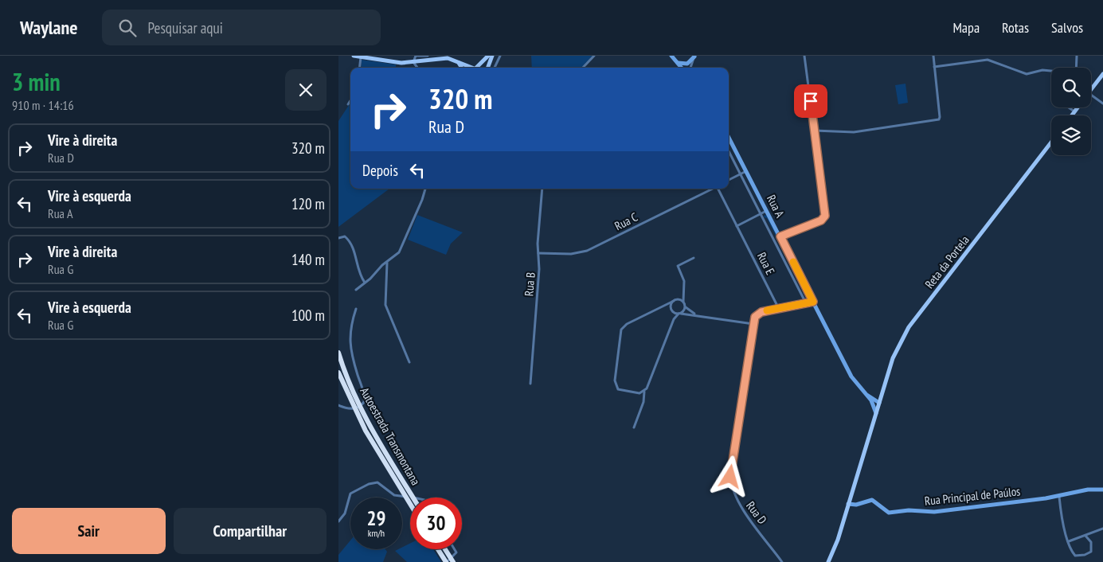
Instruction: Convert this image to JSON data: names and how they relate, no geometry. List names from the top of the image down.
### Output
{
  "streets": {
    "highway": ["Autoestrada Transmontana"],
    "main road": ["Reta da Portela"],
    "street": [
      "Rua A",
      "Rua C",
      "Rua E",
      "Rua B",
      "Rua Principal de Paúlos",
      "Rua D"
    ]
  },
  "crossings": [
    ["Rua A", "Reta da Portela"],
    ["Rua C", "Rua B"],
    ["Reta da Portela", "Rua Principal de Paúlos"]
  ],
  "page": {
    "header": "Waylane",
    "search": "Pesquisar aqui",
    "nav": ["Mapa", "Rotas", "Salvos"],
    "heading": ["3 min", "910 m · 14:16"],
    "turn": ["320 m", "Rua D"],
    "list": [
      {
        "name": "Vire à direita",
        "note": "Rua D",
        "value": "320 m"
      },
      {
        "name": "Vire à esquerda",
        "note": "Rua A",
        "value": "120 m"
      },
      {
        "name": "Vire à direita",
        "note": "Rua G",
        "value": "140 m"
      },
      {
        "name": "Vire à esquerda",
        "note": "Rua G",
        "value": "100 m"
      }
    ],
    "then": "Depois",
    "speed": "29 km/h",
    "limit": "30",
    "buttons": ["Sair", "Compartilhar"]
  }
}
